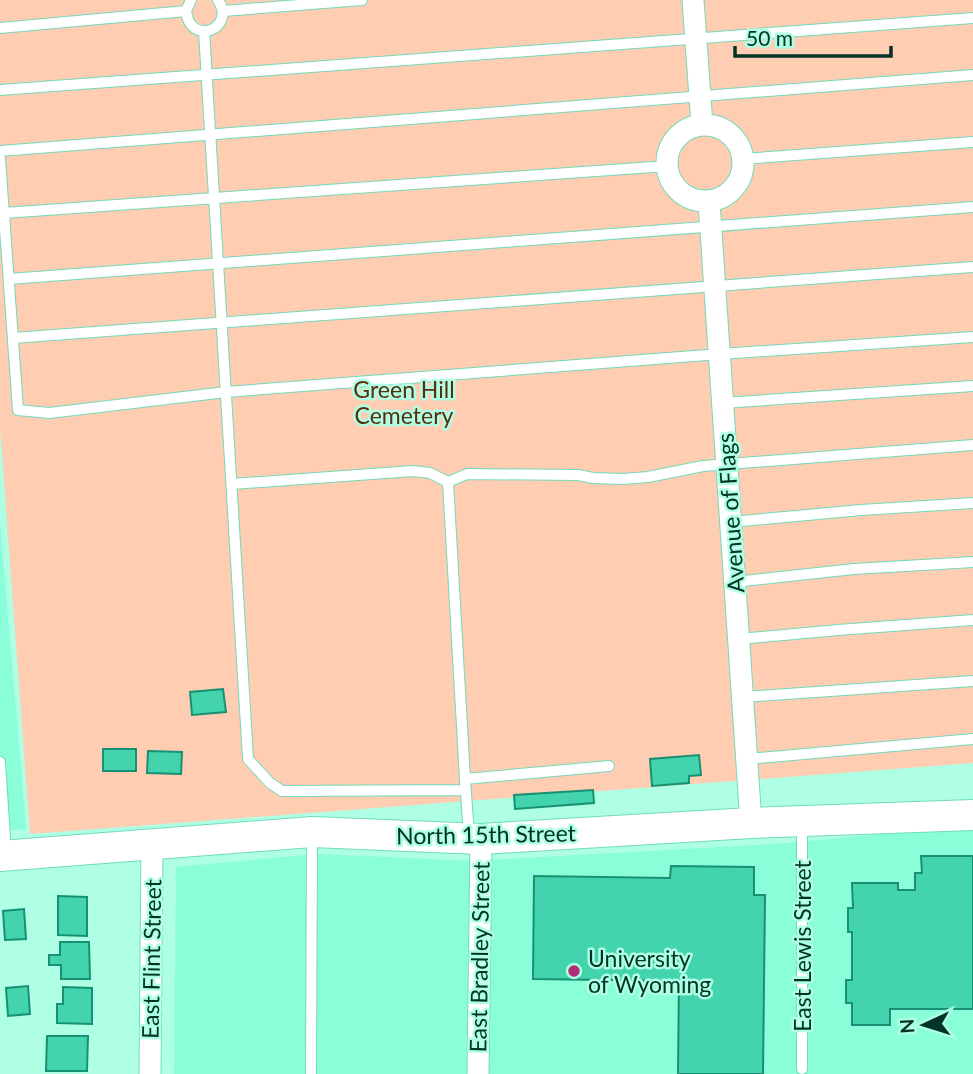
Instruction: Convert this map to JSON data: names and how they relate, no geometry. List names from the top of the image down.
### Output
{
  "streets": {
    "main road": ["North 15th Street"],
    "street": ["Avenue of Flags", "East Bradley Street", "East Flint Street"],
    "lane": ["East Lewis Street"]
  },
  "crossings": [
    ["Avenue of Flags", "North 15th Street"],
    ["North 15th Street", "East Lewis Street"],
    ["North 15th Street", "East Bradley Street"],
    ["North 15th Street", "East Flint Street"]
  ],
  "parks": ["Green Hill Cemetery"],
  "places": ["University of Wyoming"],
  "scale_bar": "50 m",
  "north": "left"
}
